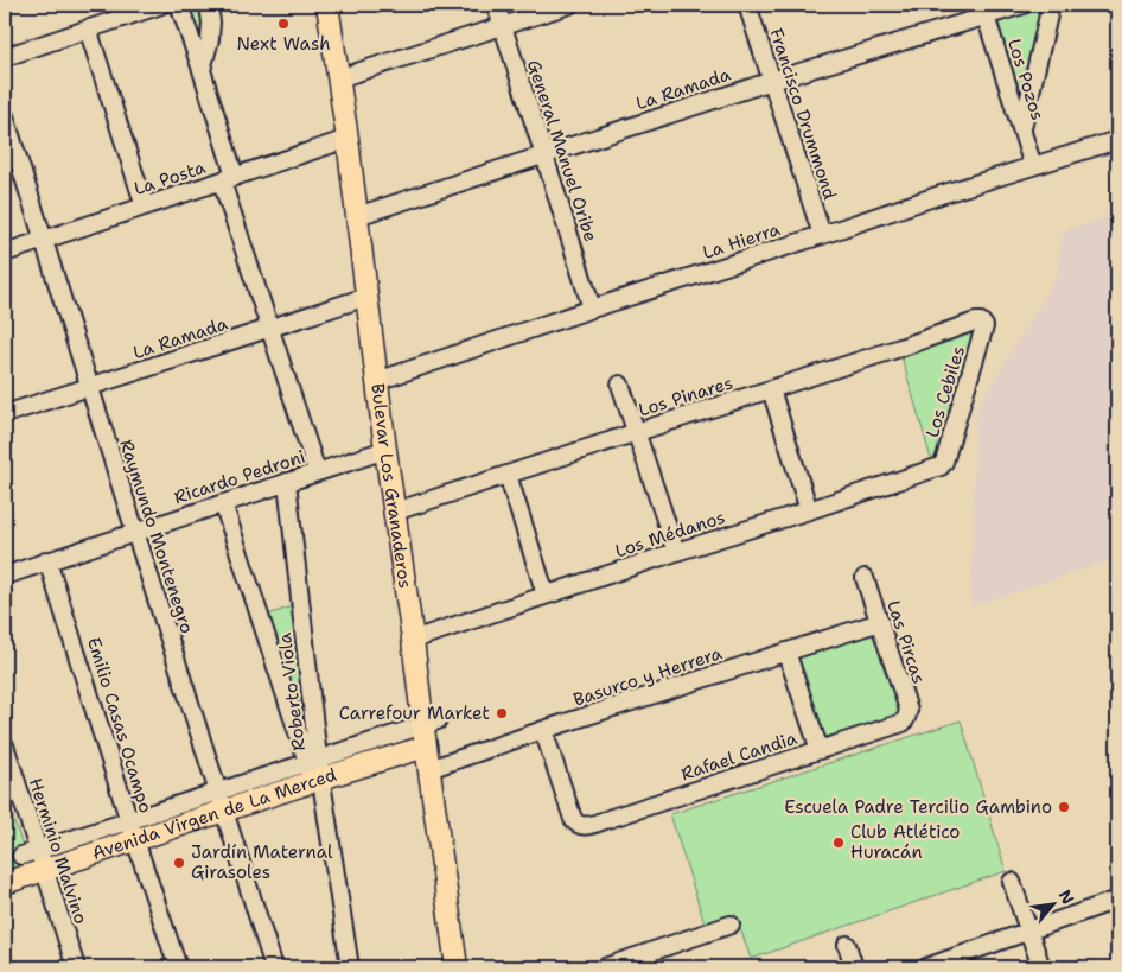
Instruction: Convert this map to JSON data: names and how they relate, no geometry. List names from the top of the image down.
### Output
{
  "streets": {
    "main road": ["Bulevar Los Granaderos", "Avenida Virgen de La Merced"],
    "street": [
      "Los Pozos",
      "La Ramada",
      "Francisco Drummond",
      "General Manuel Oribe",
      "La Posta",
      "La Hierra",
      "Los Cebiles",
      "Los Pinares",
      "Ricardo Pedroni",
      "Los Médanos",
      "Raymundo Montenegro",
      "Las Pircas",
      "Basurco y Herrera",
      "Roberto Viola",
      "Emilio Casas Ocampo",
      "Rafael Candia",
      "Herminio Malvino"
    ]
  },
  "crossings": [
    ["Los Pozos", "La Ramada"],
    ["Los Pozos", "La Hierra"],
    ["La Ramada", "Francisco Drummond"],
    ["La Ramada", "General Manuel Oribe"],
    ["La Ramada", "Bulevar Los Granaderos"],
    ["La Ramada", "Raymundo Montenegro"],
    ["Francisco Drummond", "La Hierra"],
    ["General Manuel Oribe", "La Hierra"],
    ["La Posta", "Bulevar Los Granaderos"],
    ["La Posta", "Raymundo Montenegro"],
    ["La Hierra", "Bulevar Los Granaderos"],
    ["Los Cebiles", "Los Pinares"],
    ["Los Cebiles", "Los Médanos"],
    ["Los Pinares", "Bulevar Los Granaderos"],
    ["Ricardo Pedroni", "Bulevar Los Granaderos"],
    ["Ricardo Pedroni", "Raymundo Montenegro"],
    ["Ricardo Pedroni", "Roberto Viola"],
    ["Ricardo Pedroni", "Emilio Casas Ocampo"],
    ["Bulevar Los Granaderos", "Los Médanos"],
    ["Bulevar Los Granaderos", "Basurco y Herrera"],
    ["Bulevar Los Granaderos", "Avenida Virgen de La Merced"],
    ["Raymundo Montenegro", "Avenida Virgen de La Merced"],
    ["Las Pircas", "Basurco y Herrera"],
    ["Las Pircas", "Rafael Candia"],
    ["Basurco y Herrera", "Rafael Candia"],
    ["Roberto Viola", "Avenida Virgen de La Merced"],
    ["Emilio Casas Ocampo", "Avenida Virgen de La Merced"],
    ["Avenida Virgen de La Merced", "Herminio Malvino"]
  ],
  "places": [
    "Next Wash",
    "Carrefour Market",
    "Escuela Padre Tercilio Gambino",
    "Club Atlético Huracán",
    "Jardín Maternal Girasoles"
  ],
  "north": "top right"
}
